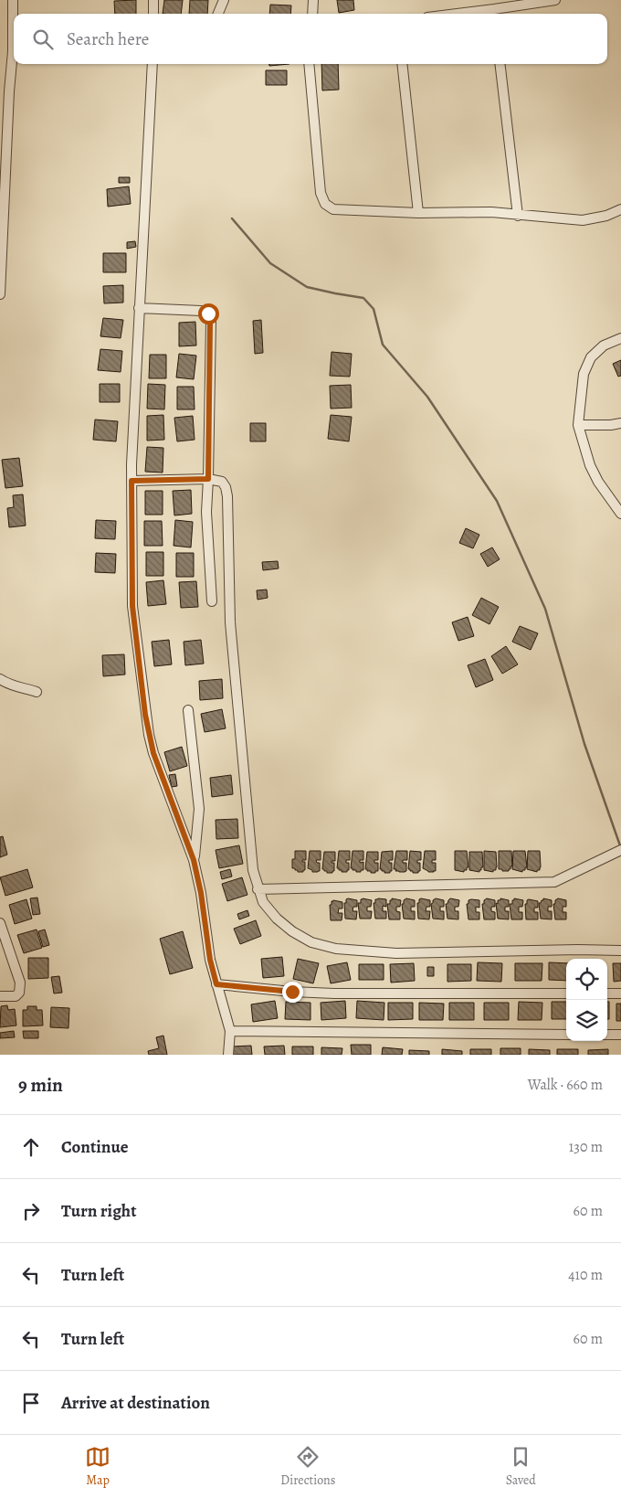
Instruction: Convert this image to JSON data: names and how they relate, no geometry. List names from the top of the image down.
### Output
{
  "page": {
    "search": "Search here",
    "heading": ["9 min", "Walk · 660 m"],
    "list": [
      ["Continue", "130 m"],
      ["Turn right", "60 m"],
      ["Turn left", "410 m"],
      ["Turn left", "60 m"],
      "Arrive at destination"
    ],
    "nav": ["Map", "Directions", "Saved"]
  }
}
